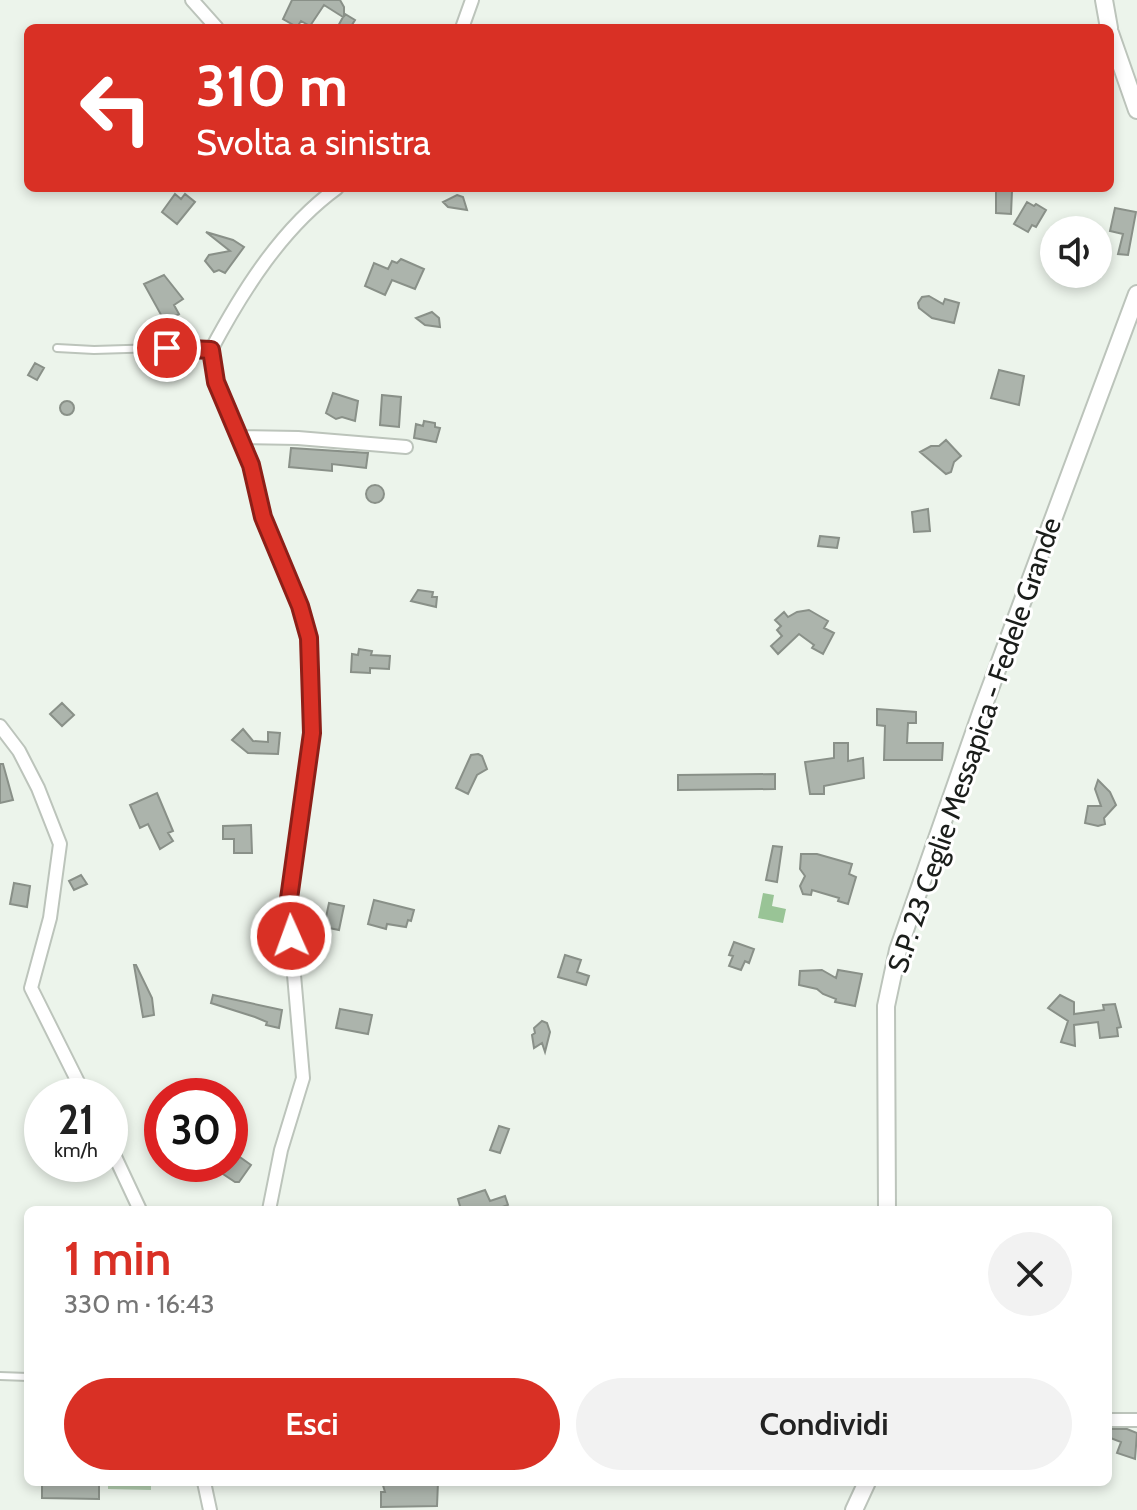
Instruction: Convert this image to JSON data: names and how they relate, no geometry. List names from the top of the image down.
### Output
{
  "streets": {
    "street": ["S.P. 23 Ceglie Messapica - Fedele Grande"]
  },
  "page": {
    "turn": ["310 m", "Svolta a sinistra"],
    "speed": "21 km/h",
    "limit": "30",
    "heading": ["1 min", "330 m · 16:43"],
    "buttons": ["Esci", "Condividi"]
  }
}
